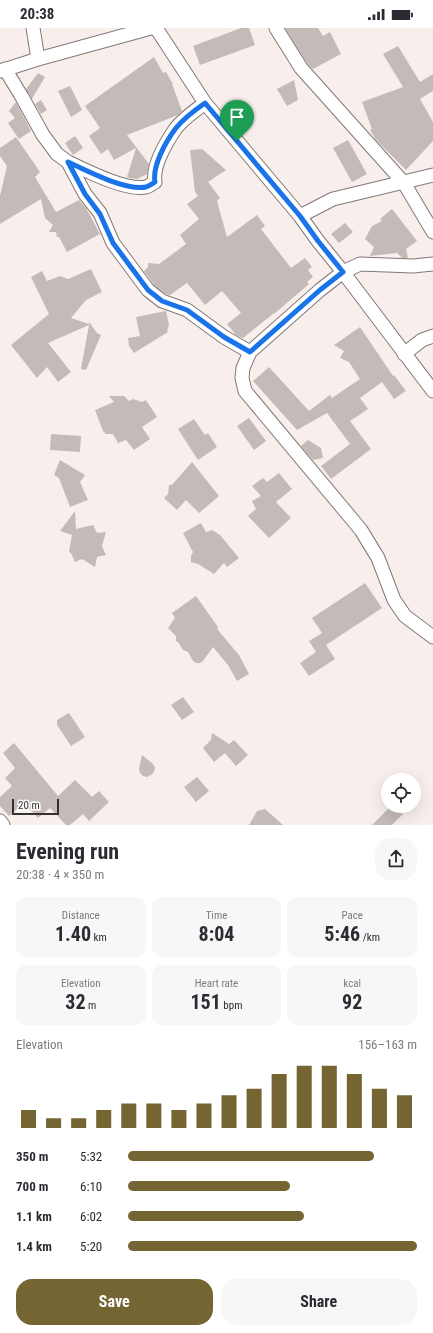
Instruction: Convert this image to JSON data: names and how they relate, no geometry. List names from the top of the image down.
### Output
{
  "scale_bar": "20 m",
  "page": {
    "status": "20:38",
    "scale": "20 m",
    "heading": ["Evening run", "20:38 · 4 × 350 m"],
    "stats": [
      ["Distance", "1.40 km"],
      ["Time", "8:04"],
      ["Pace", "5:46 /km"],
      ["Elevation", "32 m"],
      ["Heart rate", "151 bpm"],
      ["kcal", "92"]
    ],
    "chart": ["Elevation", "156–163 m"],
    "list": [
      {
        "name": "350 m",
        "note": "5:32"
      },
      {
        "name": "700 m",
        "note": "6:10"
      },
      {
        "name": "1.1 km",
        "note": "6:02"
      },
      {
        "name": "1.4 km",
        "note": "5:20"
      }
    ],
    "buttons": ["Save", "Share"]
  }
}
